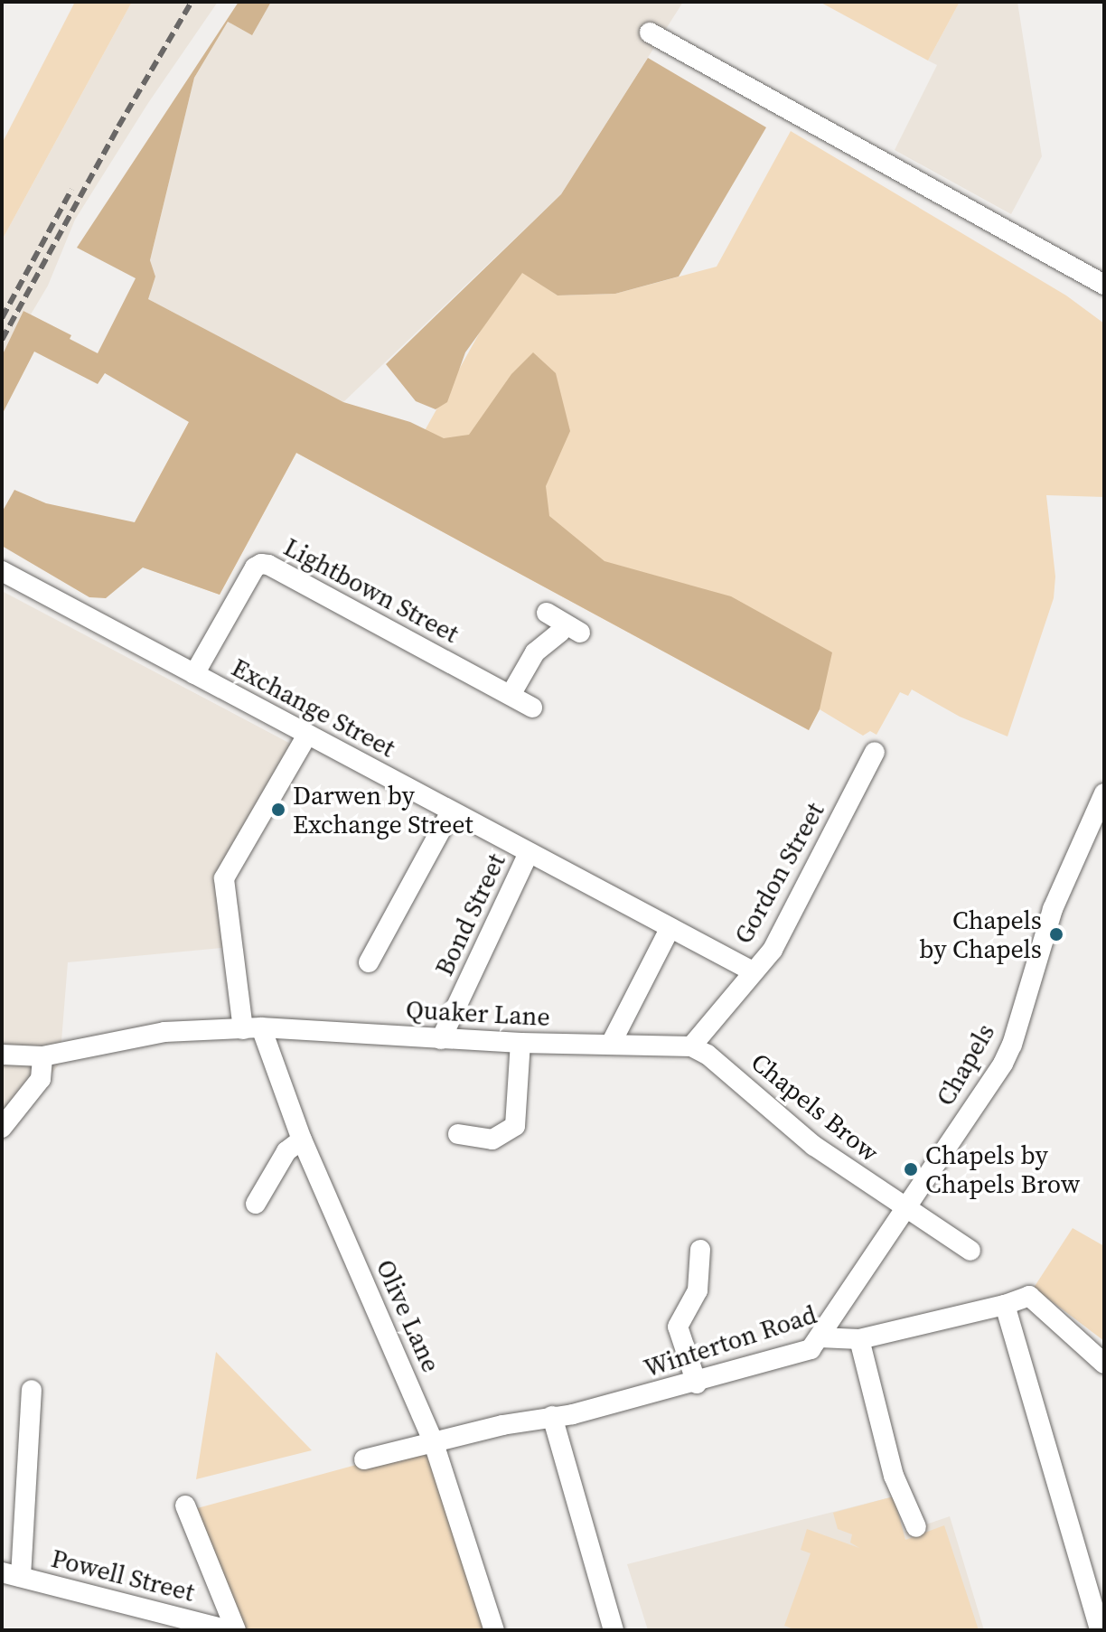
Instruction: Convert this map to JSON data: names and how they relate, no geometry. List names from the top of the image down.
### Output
{
  "streets": {
    "street": [
      "Lightbown Street",
      "Exchange Street",
      "Gordon Street",
      "Bond Street",
      "Quaker Lane",
      "Chapels",
      "Chapels Brow",
      "Olive Lane",
      "Winterton Road",
      "Powell Street"
    ]
  },
  "crossings": [
    ["Lightbown Street", "Exchange Street"],
    ["Exchange Street", "Gordon Street"],
    ["Exchange Street", "Bond Street"],
    ["Exchange Street", "Olive Lane"],
    ["Gordon Street", "Quaker Lane"],
    ["Gordon Street", "Chapels Brow"],
    ["Bond Street", "Quaker Lane"],
    ["Quaker Lane", "Chapels Brow"],
    ["Quaker Lane", "Olive Lane"],
    ["Chapels", "Chapels Brow"],
    ["Chapels", "Winterton Road"],
    ["Olive Lane", "Winterton Road"]
  ],
  "places": ["Darwen by Exchange Street", "Chapels by Chapels", "Chapels by Chapels Brow"]
}
